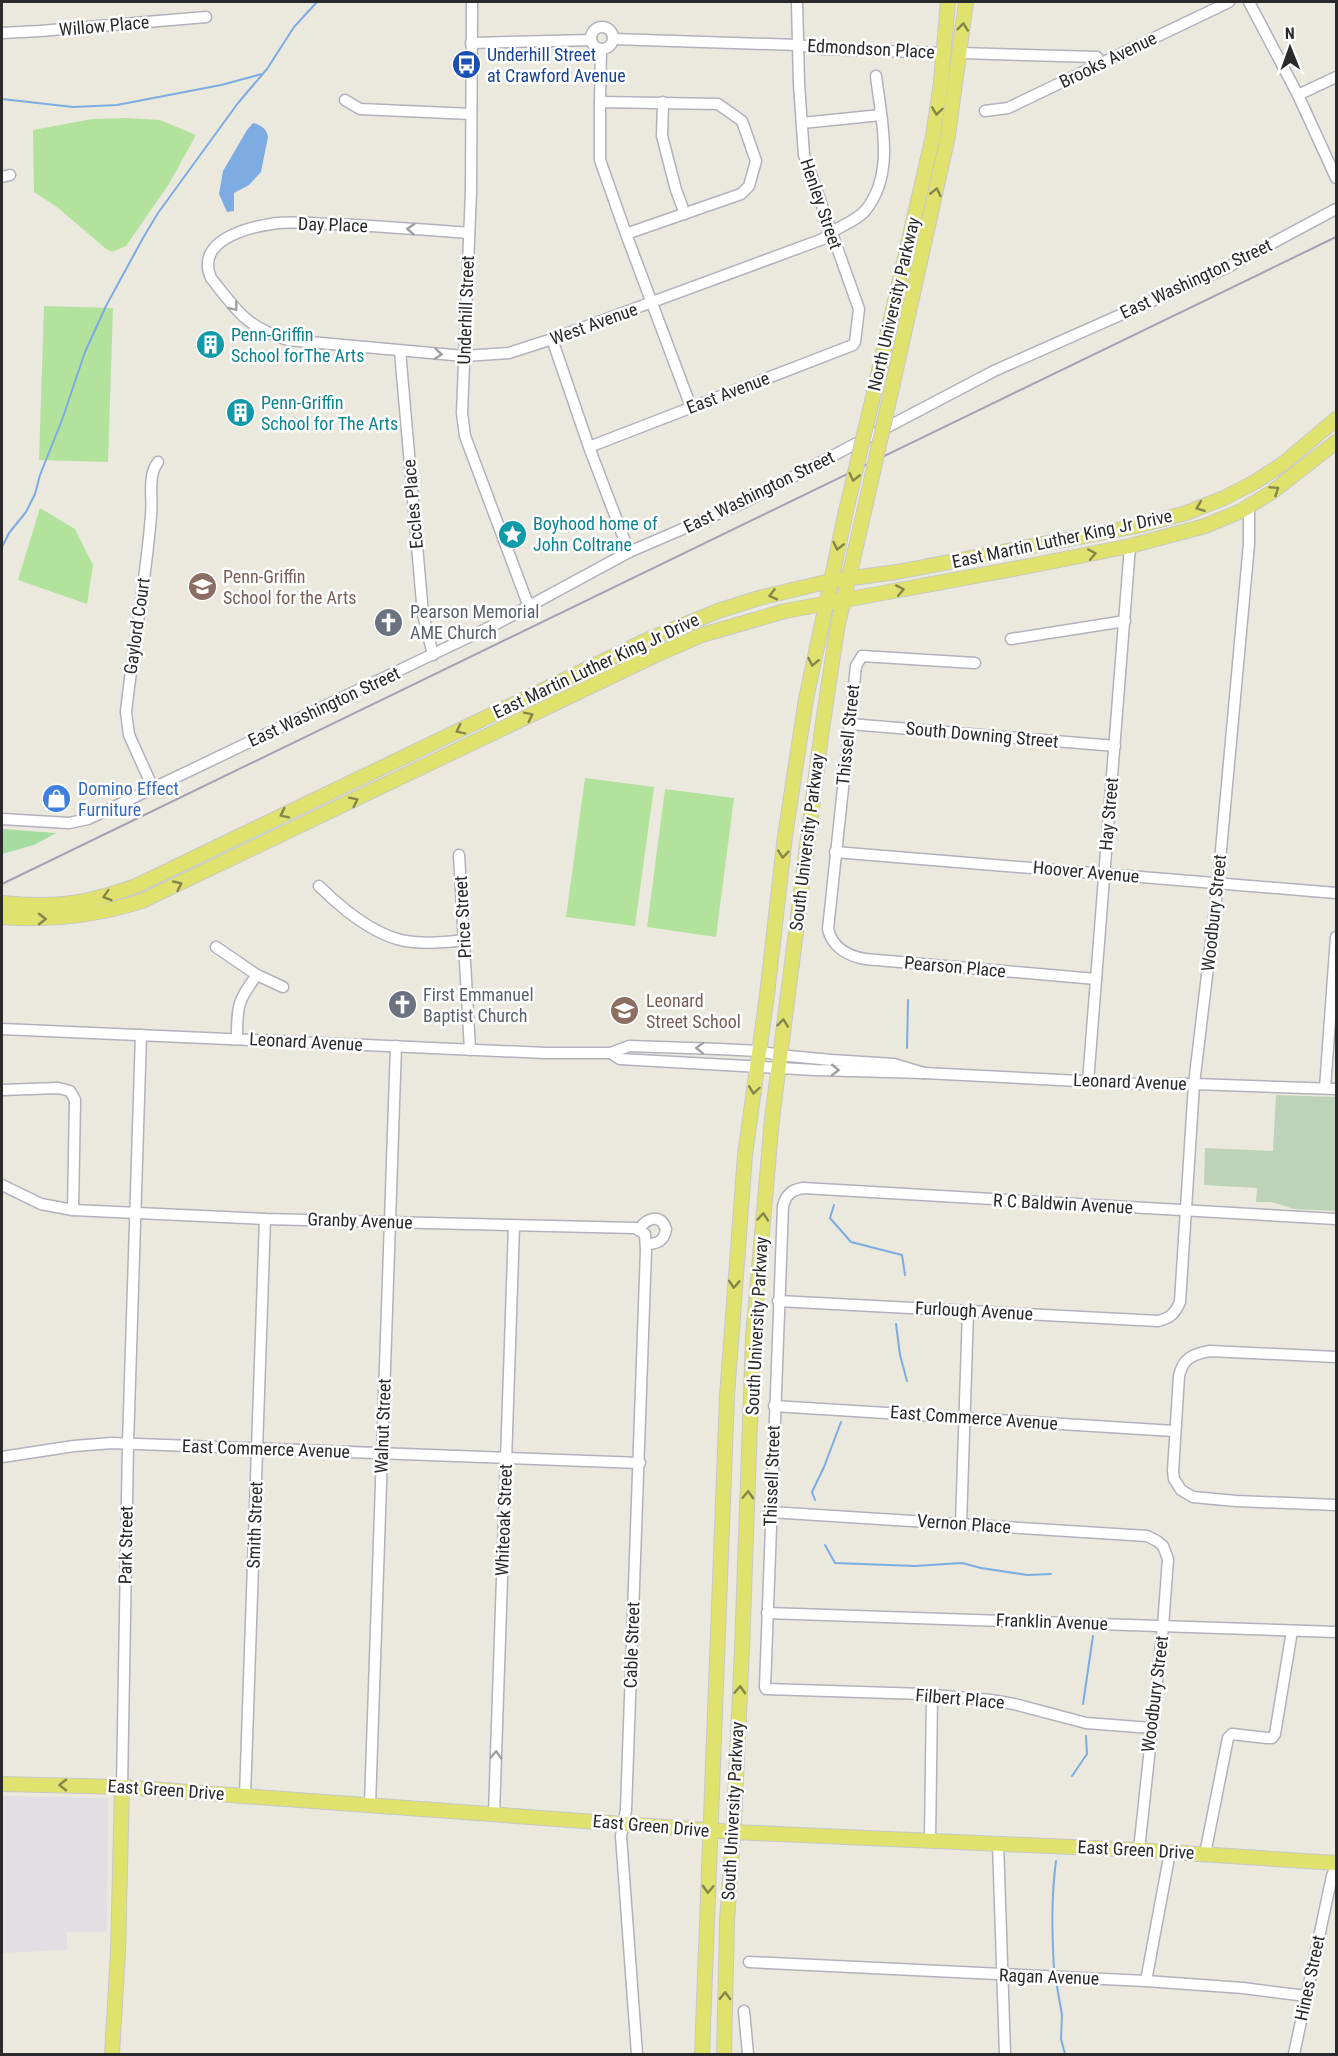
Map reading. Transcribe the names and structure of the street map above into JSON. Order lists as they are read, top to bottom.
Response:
{
  "streets": {
    "main road": [
      "North University Parkway",
      "East Martin Luther King Jr Drive",
      "South University Parkway",
      "Park Street",
      "East Green Drive"
    ],
    "street": [
      "Willow Place",
      "Edmondson Place",
      "Brooks Avenue",
      "Henley Street",
      "Day Place",
      "East Washington Street",
      "Underhill Street",
      "West Avenue",
      "East Avenue",
      "Eccles Place",
      "Gaylord Court",
      "Thissell Street",
      "South Downing Street",
      "Hay Street",
      "Hoover Avenue",
      "Woodbury Street",
      "Price Street",
      "Pearson Place",
      "Leonard Avenue",
      "R C Baldwin Avenue",
      "Granby Avenue",
      "Furlough Avenue",
      "East Commerce Avenue",
      "Walnut Street",
      "Whiteoak Street",
      "Vernon Place",
      "Smith Street",
      "Franklin Avenue",
      "Cable Street",
      "Filbert Place",
      "Ragan Avenue",
      "Hines Street"
    ]
  },
  "crossings": [
    ["Edmondson Place", "Brooks Avenue"],
    ["Edmondson Place", "Henley Street"],
    ["Edmondson Place", "North University Parkway"],
    ["Henley Street", "West Avenue"],
    ["Henley Street", "East Avenue"],
    ["Day Place", "Underhill Street"],
    ["Day Place", "West Avenue"],
    ["East Washington Street", "Underhill Street"],
    ["East Washington Street", "Eccles Place"],
    ["East Washington Street", "Gaylord Court"],
    ["North University Parkway", "East Martin Luther King Jr Drive"],
    ["North University Parkway", "South University Parkway"],
    ["Underhill Street", "West Avenue"],
    ["West Avenue", "Eccles Place"],
    ["East Martin Luther King Jr Drive", "Hay Street"],
    ["East Martin Luther King Jr Drive", "South University Parkway"],
    ["East Martin Luther King Jr Drive", "Woodbury Street"],
    ["Thissell Street", "South Downing Street"],
    ["Thissell Street", "Hoover Avenue"],
    ["Thissell Street", "Pearson Place"],
    ["Thissell Street", "R C Baldwin Avenue"],
    ["Thissell Street", "Furlough Avenue"],
    ["Thissell Street", "East Commerce Avenue"],
    ["Thissell Street", "Vernon Place"],
    ["Thissell Street", "Franklin Avenue"],
    ["Thissell Street", "Filbert Place"],
    ["South Downing Street", "Hay Street"],
    ["Hay Street", "Hoover Avenue"],
    ["Hay Street", "Pearson Place"],
    ["Hay Street", "Leonard Avenue"],
    ["South University Parkway", "Leonard Avenue"],
    ["South University Parkway", "East Green Drive"],
    ["Hoover Avenue", "Woodbury Street"],
    ["Woodbury Street", "Leonard Avenue"],
    ["Woodbury Street", "R C Baldwin Avenue"],
    ["Woodbury Street", "Furlough Avenue"],
    ["Woodbury Street", "Vernon Place"],
    ["Woodbury Street", "Franklin Avenue"],
    ["Woodbury Street", "Filbert Place"],
    ["Woodbury Street", "East Green Drive"],
    ["Price Street", "Leonard Avenue"],
    ["Leonard Avenue", "Walnut Street"],
    ["Leonard Avenue", "Park Street"],
    ["Granby Avenue", "Walnut Street"],
    ["Granby Avenue", "Whiteoak Street"],
    ["Granby Avenue", "Smith Street"],
    ["Granby Avenue", "Park Street"],
    ["Granby Avenue", "Cable Street"],
    ["East Commerce Avenue", "Walnut Street"],
    ["East Commerce Avenue", "Whiteoak Street"],
    ["East Commerce Avenue", "Smith Street"],
    ["East Commerce Avenue", "Park Street"],
    ["East Commerce Avenue", "Cable Street"],
    ["Walnut Street", "East Green Drive"],
    ["Whiteoak Street", "East Green Drive"],
    ["Smith Street", "East Green Drive"],
    ["Park Street", "East Green Drive"],
    ["Cable Street", "East Green Drive"],
    ["East Green Drive", "Hines Street"],
    ["Ragan Avenue", "Hines Street"]
  ],
  "one_way": ["Day Place", "Whiteoak Street"],
  "places": {
    "bus stop": ["Underhill Street at Crawford Avenue"],
    "building": ["Penn-Griffin School forThe Arts", "Penn-Griffin School for The Arts"],
    "place": ["Boyhood home of John Coltrane"],
    "school or university": ["Penn-Griffin School for the Arts", "Leonard Street School"],
    "church": ["Pearson Memorial AME Church", "First Emmanuel Baptist Church"],
    "shop": ["Domino Effect Furniture"]
  },
  "north": "top"
}
